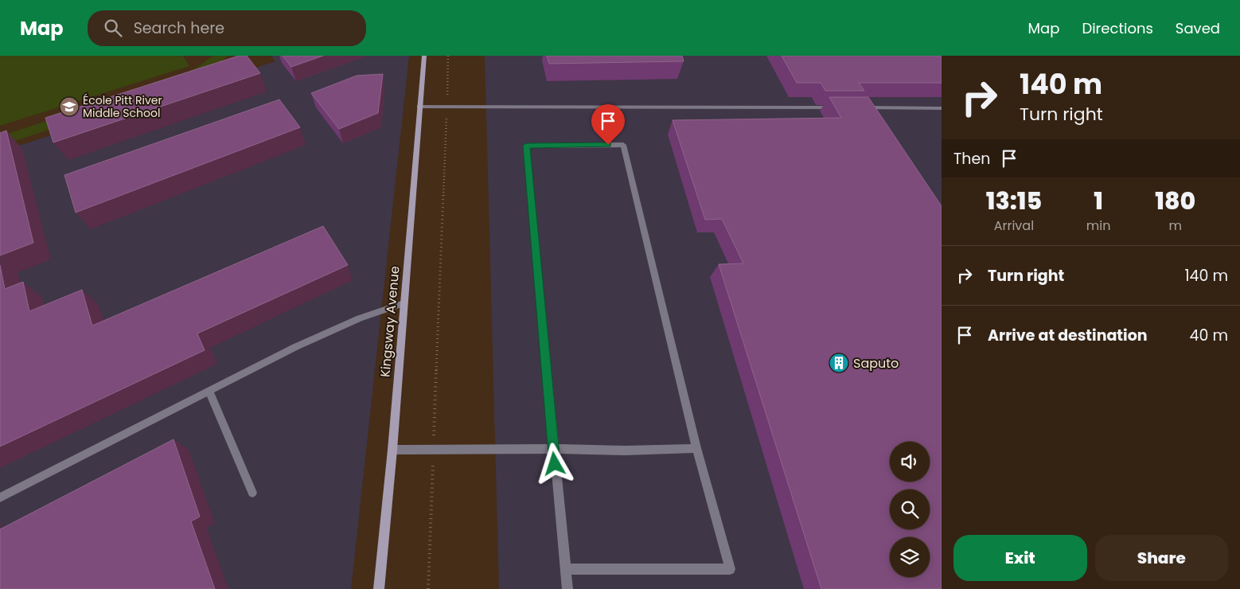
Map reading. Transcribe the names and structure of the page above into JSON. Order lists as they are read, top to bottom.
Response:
{
  "streets": {
    "main road": ["Kingsway Avenue"]
  },
  "places": {
    "school or university": ["École Pitt River Middle School"],
    "building": ["Saputo"]
  },
  "page": {
    "header": "Map",
    "search": "Search here",
    "nav": ["Map", "Directions", "Saved"],
    "turn": ["140 m", "Turn right"],
    "then": "Then",
    "eta": [
      "13:15",
      "Arrival",
      "1",
      "min",
      "180",
      "m"
    ],
    "list": [
      {
        "name": "Turn right",
        "value": "140 m"
      },
      {
        "name": "Arrive at destination",
        "value": "40 m"
      }
    ],
    "buttons": ["Exit", "Share"]
  }
}
